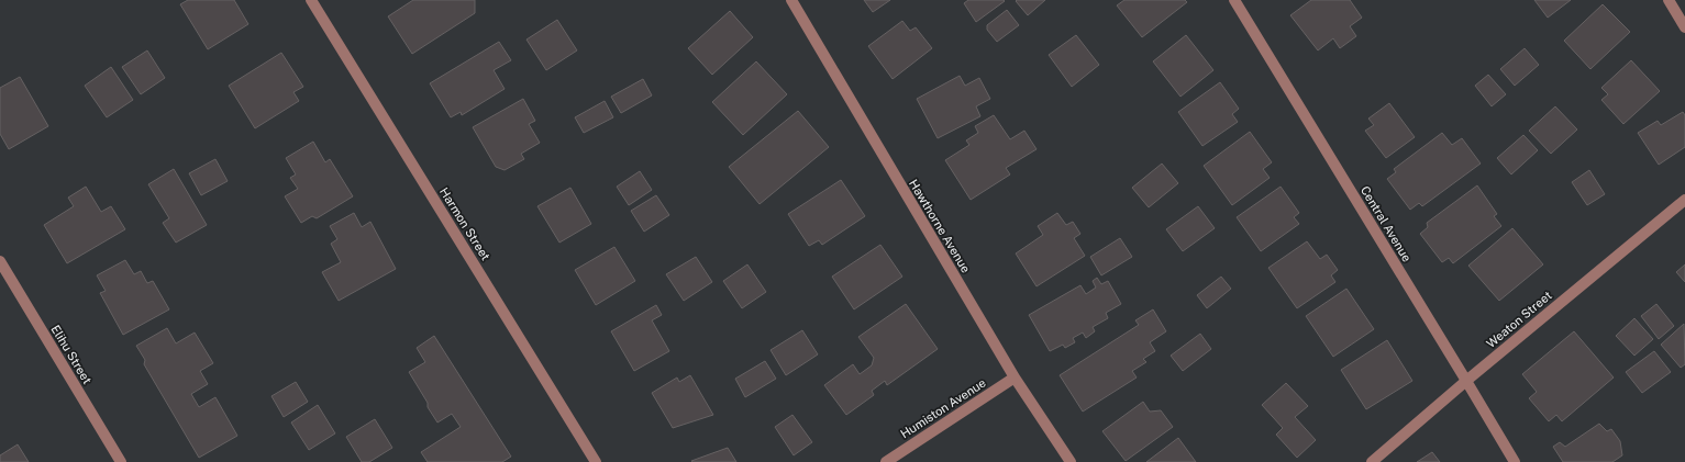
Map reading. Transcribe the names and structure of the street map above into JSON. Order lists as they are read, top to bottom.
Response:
{
  "streets": {
    "street": [
      "Harmon Street",
      "Central Avenue",
      "Hawthorne Avenue",
      "Weaton Street",
      "Elihu Street",
      "Humiston Avenue"
    ]
  },
  "crossings": [
    ["Central Avenue", "Weaton Street"],
    ["Hawthorne Avenue", "Humiston Avenue"]
  ]
}
